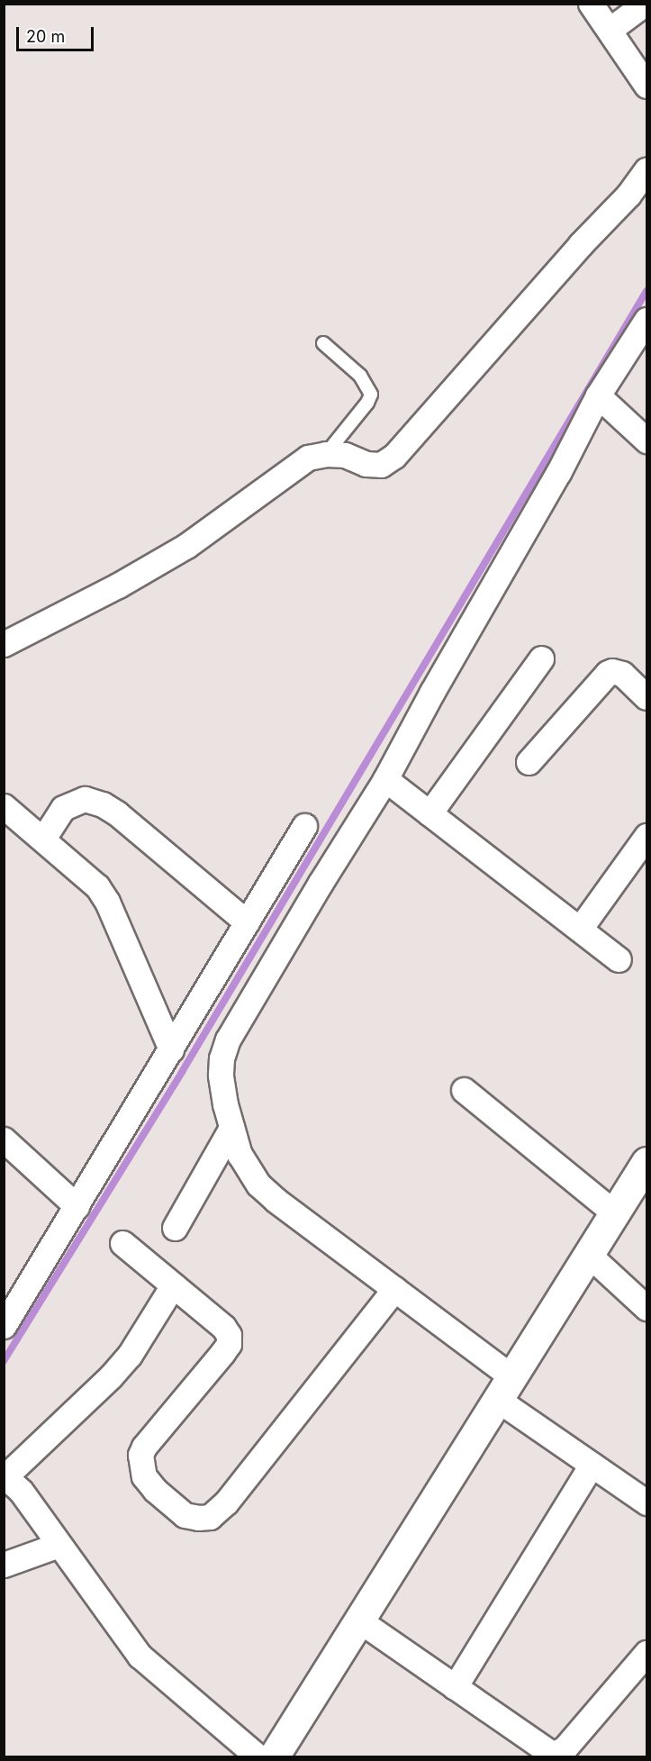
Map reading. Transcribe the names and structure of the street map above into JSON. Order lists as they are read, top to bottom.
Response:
{
  "scale_bar": "20 m"
}
